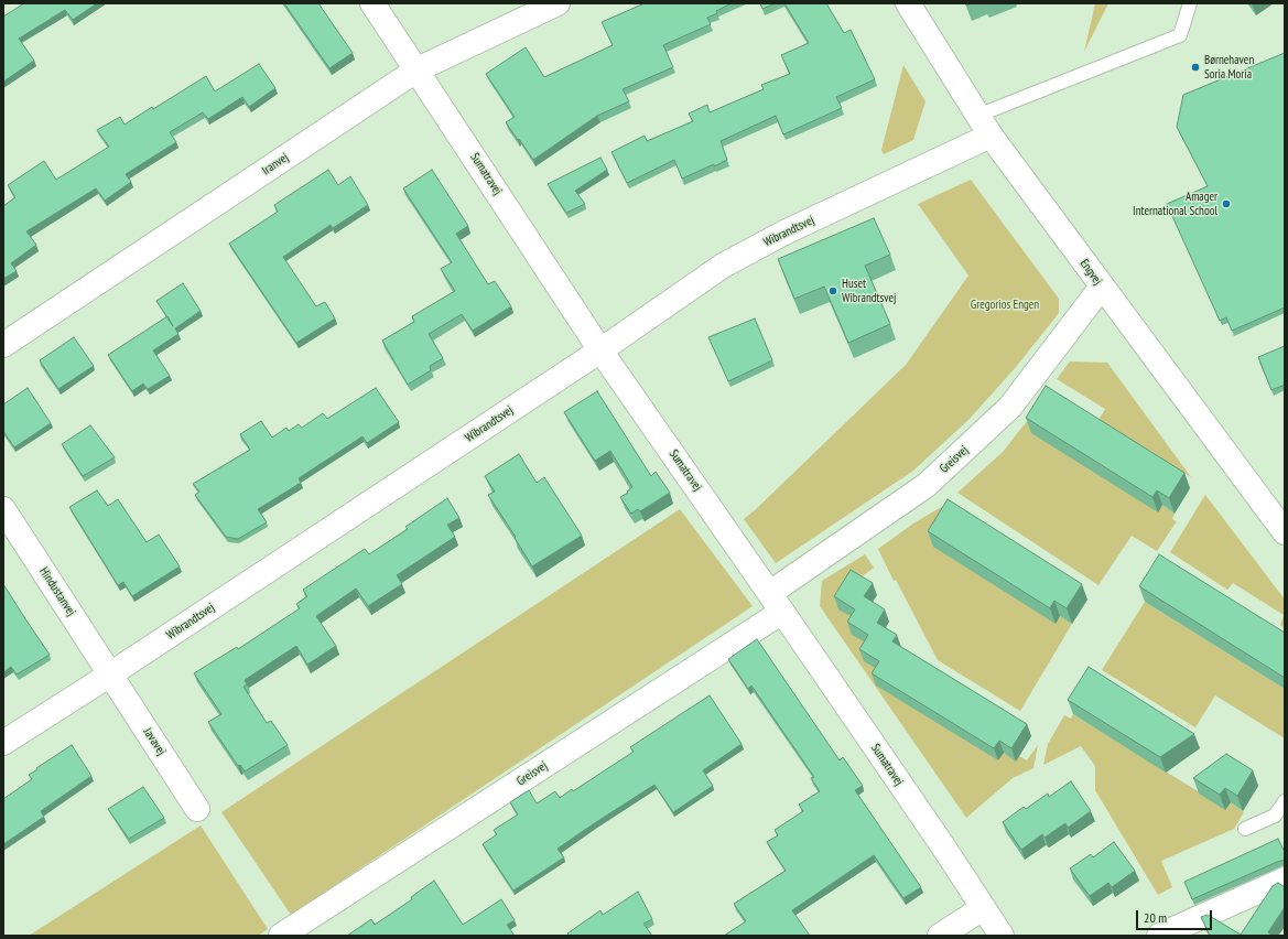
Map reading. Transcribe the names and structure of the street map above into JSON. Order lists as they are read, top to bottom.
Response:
{
  "streets": {
    "street": [
      "Iranvej",
      "Sumatravej",
      "Wibrandtsvej",
      "Engvej",
      "Greisvej",
      "Hindustanvej",
      "Javavej"
    ]
  },
  "crossings": [
    ["Iranvej", "Sumatravej"],
    ["Sumatravej", "Wibrandtsvej"],
    ["Sumatravej", "Greisvej"],
    ["Wibrandtsvej", "Engvej"],
    ["Wibrandtsvej", "Hindustanvej"],
    ["Wibrandtsvej", "Javavej"],
    ["Engvej", "Greisvej"],
    ["Hindustanvej", "Javavej"]
  ],
  "parks": ["Gregorios Engen"],
  "places": ["Børnehaven Soria Moria", "Amager International School", "Huset Wibrandtsvej"],
  "scale_bar": "20 m"
}
